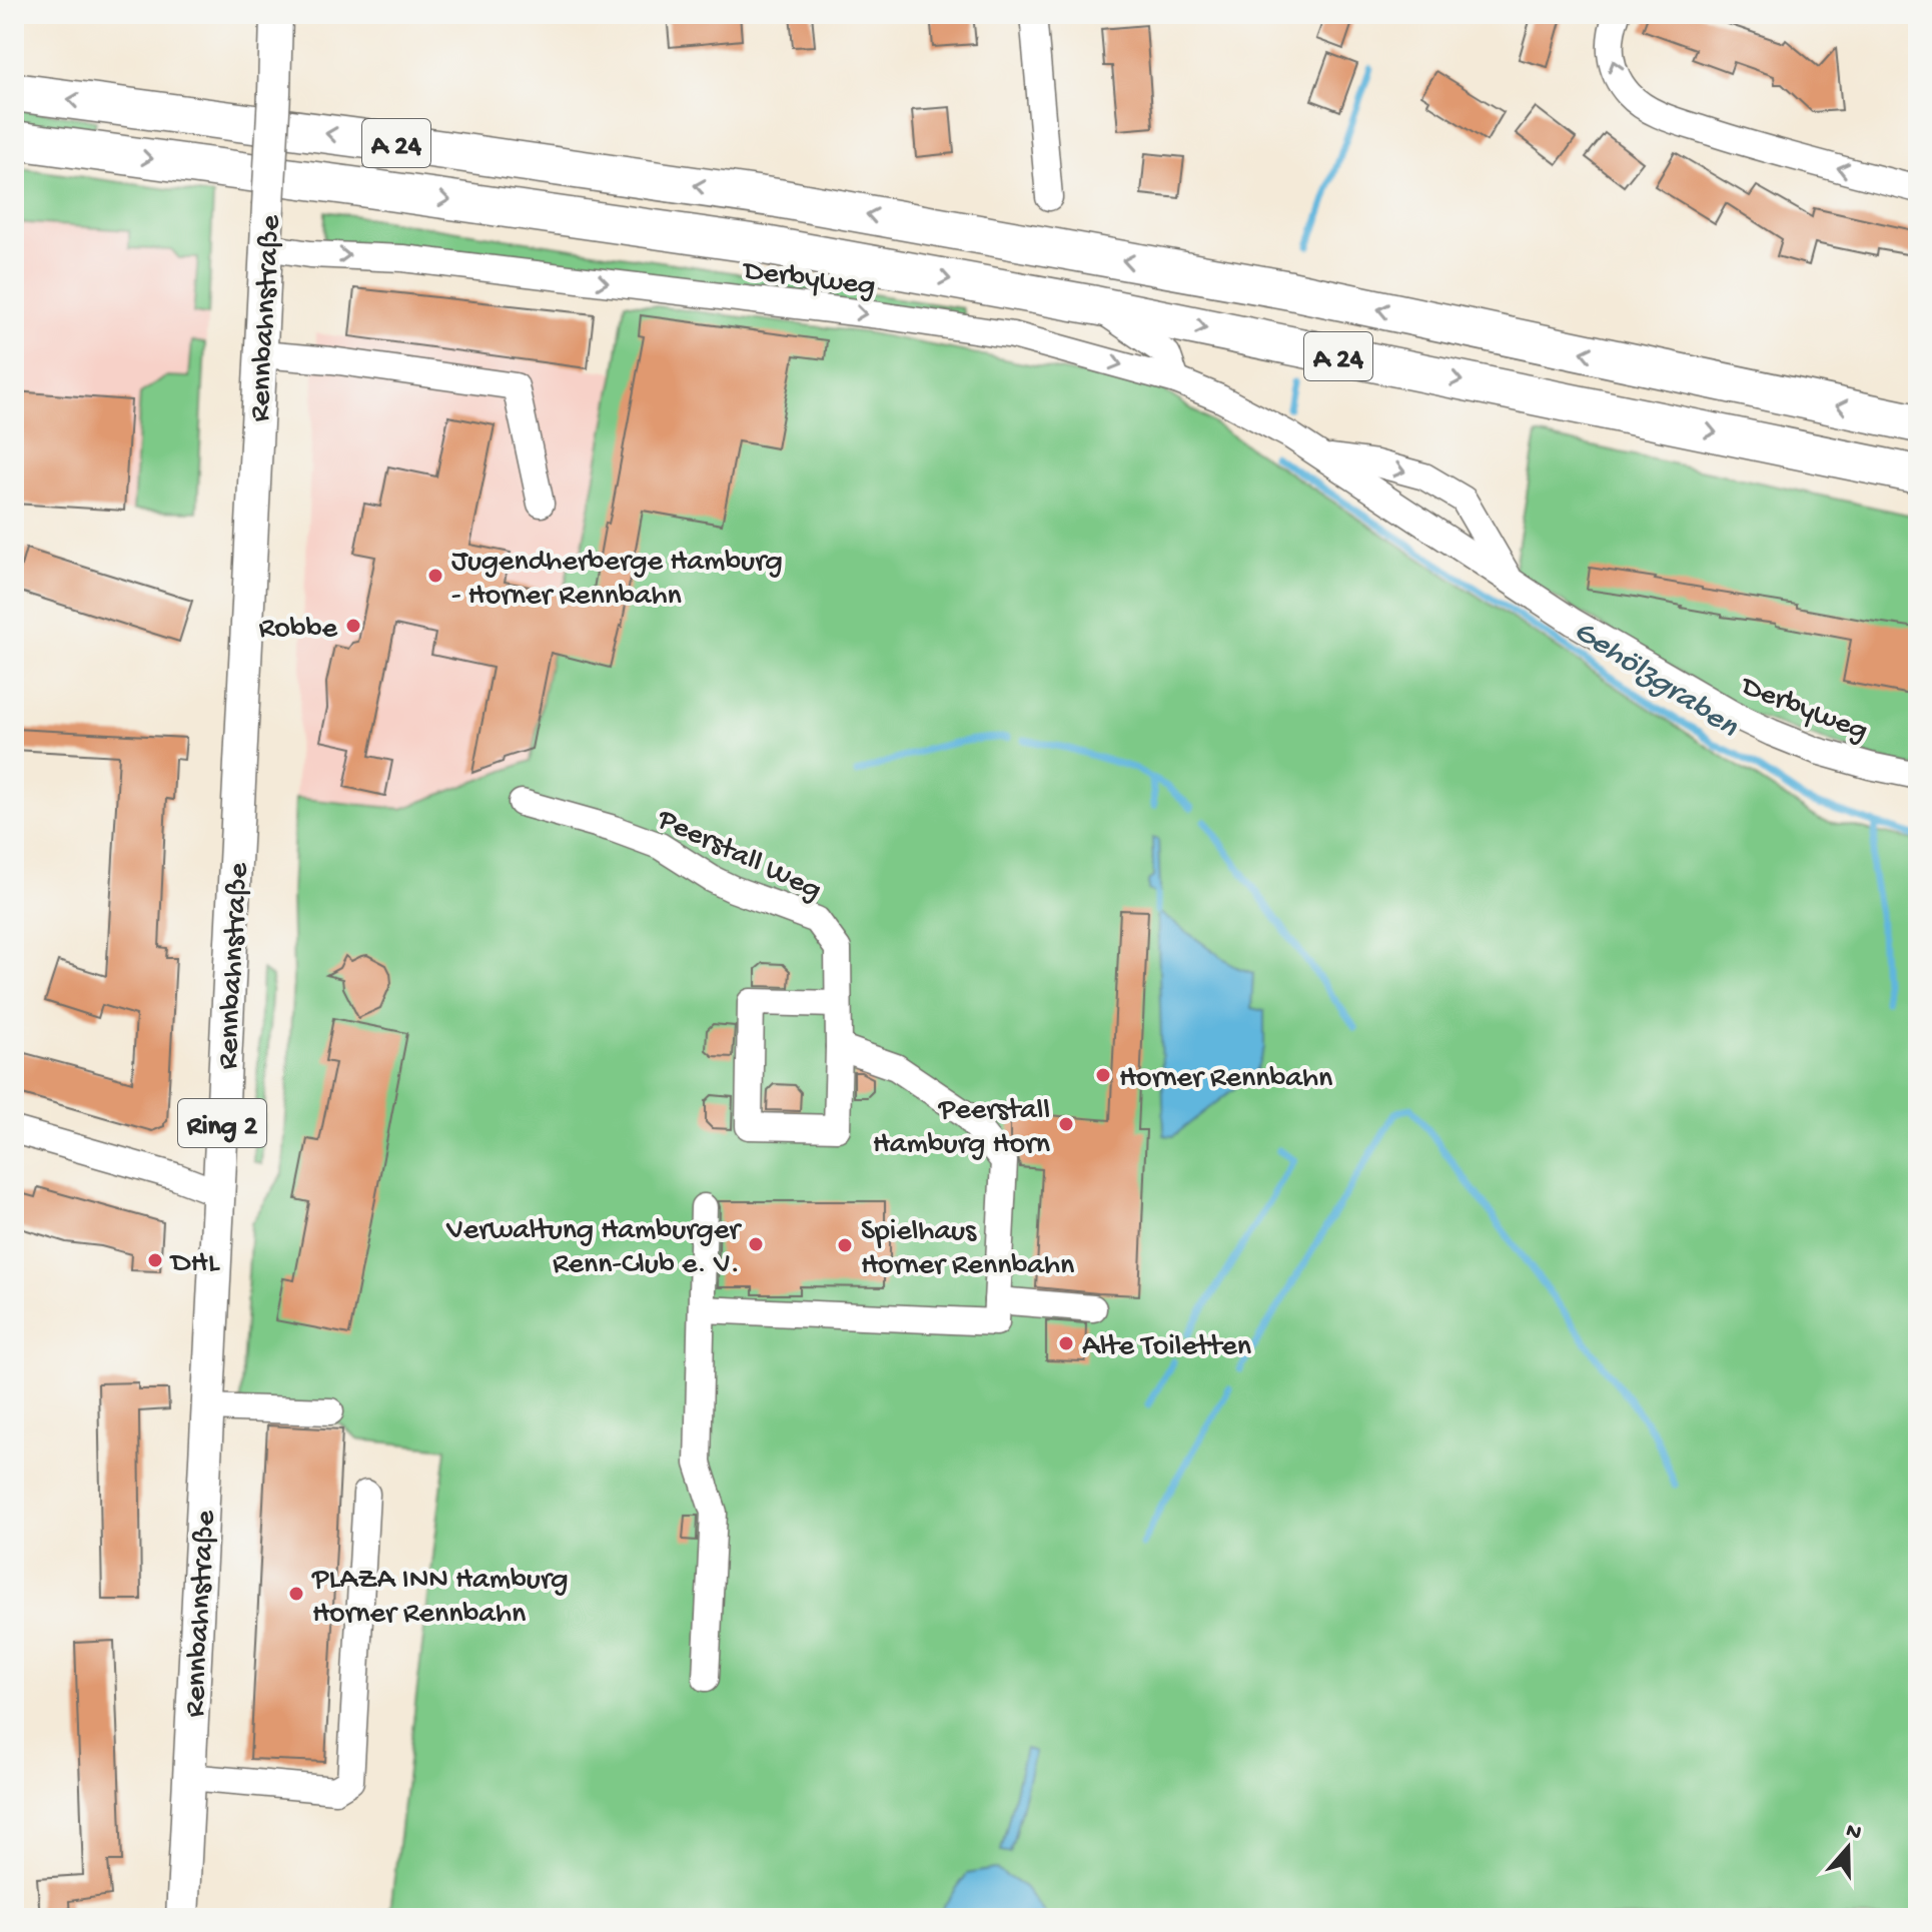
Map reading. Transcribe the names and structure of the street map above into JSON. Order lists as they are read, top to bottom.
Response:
{
  "streets": {
    "highway": ["A 24"],
    "main road": ["Rennbahnstraße", "Ring 2"],
    "street": ["Derbyweg", "Peerstall Weg"]
  },
  "crossings": [
    ["Derbyweg", "Rennbahnstraße"]
  ],
  "one_way": ["Derbyweg"],
  "water": ["Gehölzgraben"],
  "places": [
    "Jugendherberge Hamburg - Horner Rennbahn",
    "Robbe",
    "Horner Rennbahn",
    "Peerstall Hamburg Horn",
    "Verwaltung Hamburger Renn-Club e. V.",
    "Spielhaus Horner Rennbahn",
    "DHL",
    "Alte Toiletten",
    "PLAZA INN Hamburg Horner Rennbahn"
  ],
  "north": "top"
}
